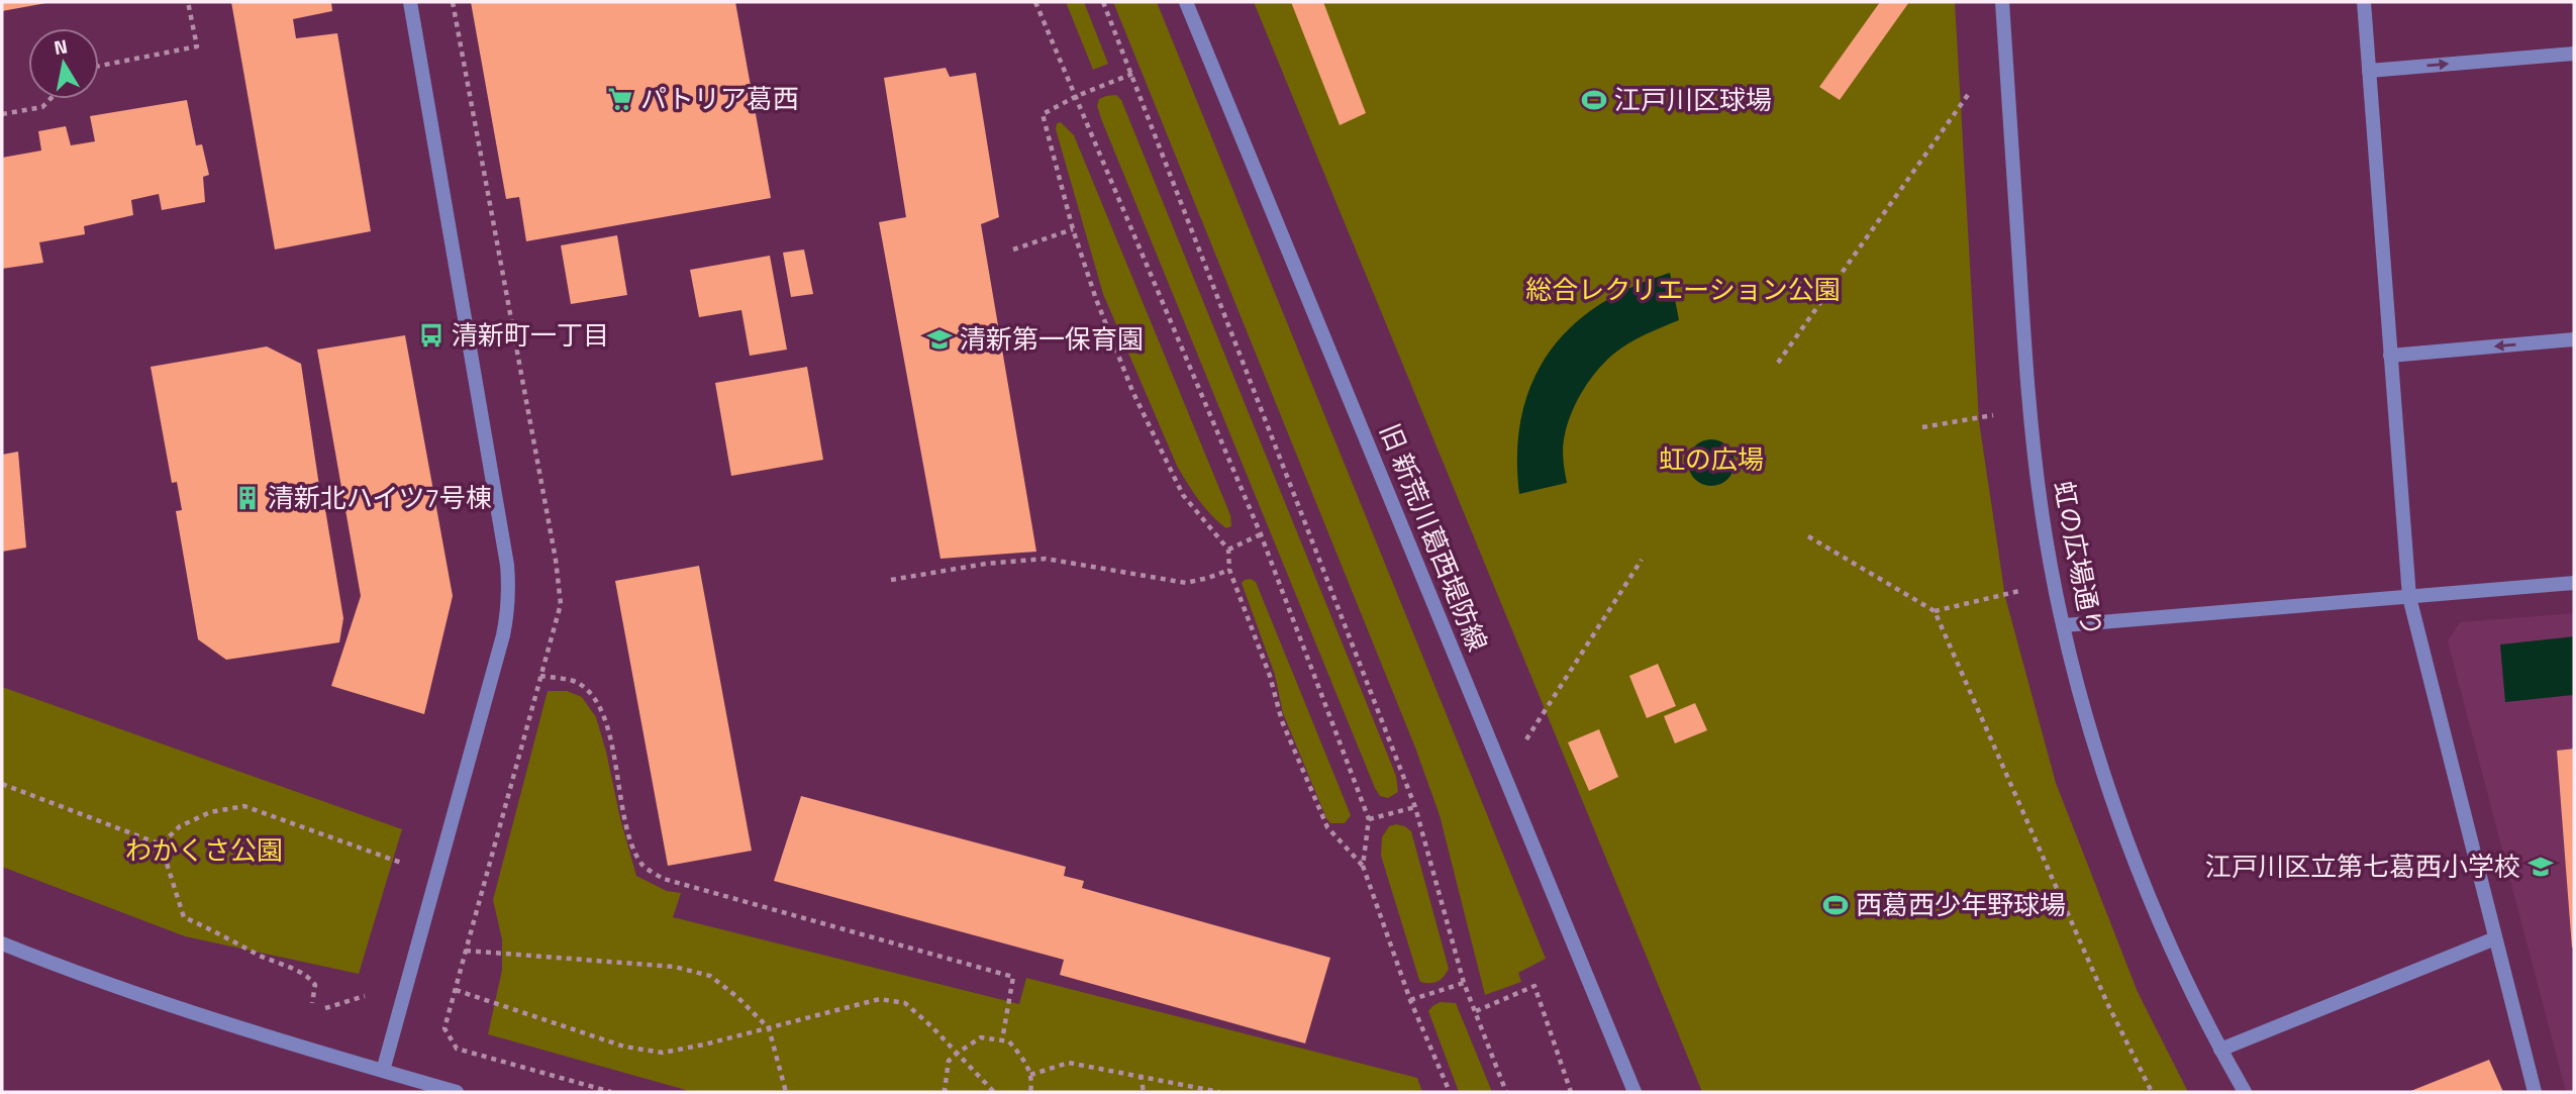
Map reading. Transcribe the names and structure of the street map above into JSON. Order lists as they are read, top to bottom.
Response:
{
  "streets": {
    "street": ["旧 新荒川葛西堤防線", "虹の広場通り"]
  },
  "parks": ["総合レクリエーション公園", "虹の広場", "わかくさ公園"],
  "places": {
    "supermarket": ["パトリア葛西"],
    "sports": ["江戸川区球場", "西葛西少年野球場"],
    "bus stop": ["清新町一丁目"],
    "school or university": ["清新第一保育園", "江戸川区立第七葛西小学校"],
    "building": ["清新北ハイツ7号棟"]
  },
  "north": "top"
}
